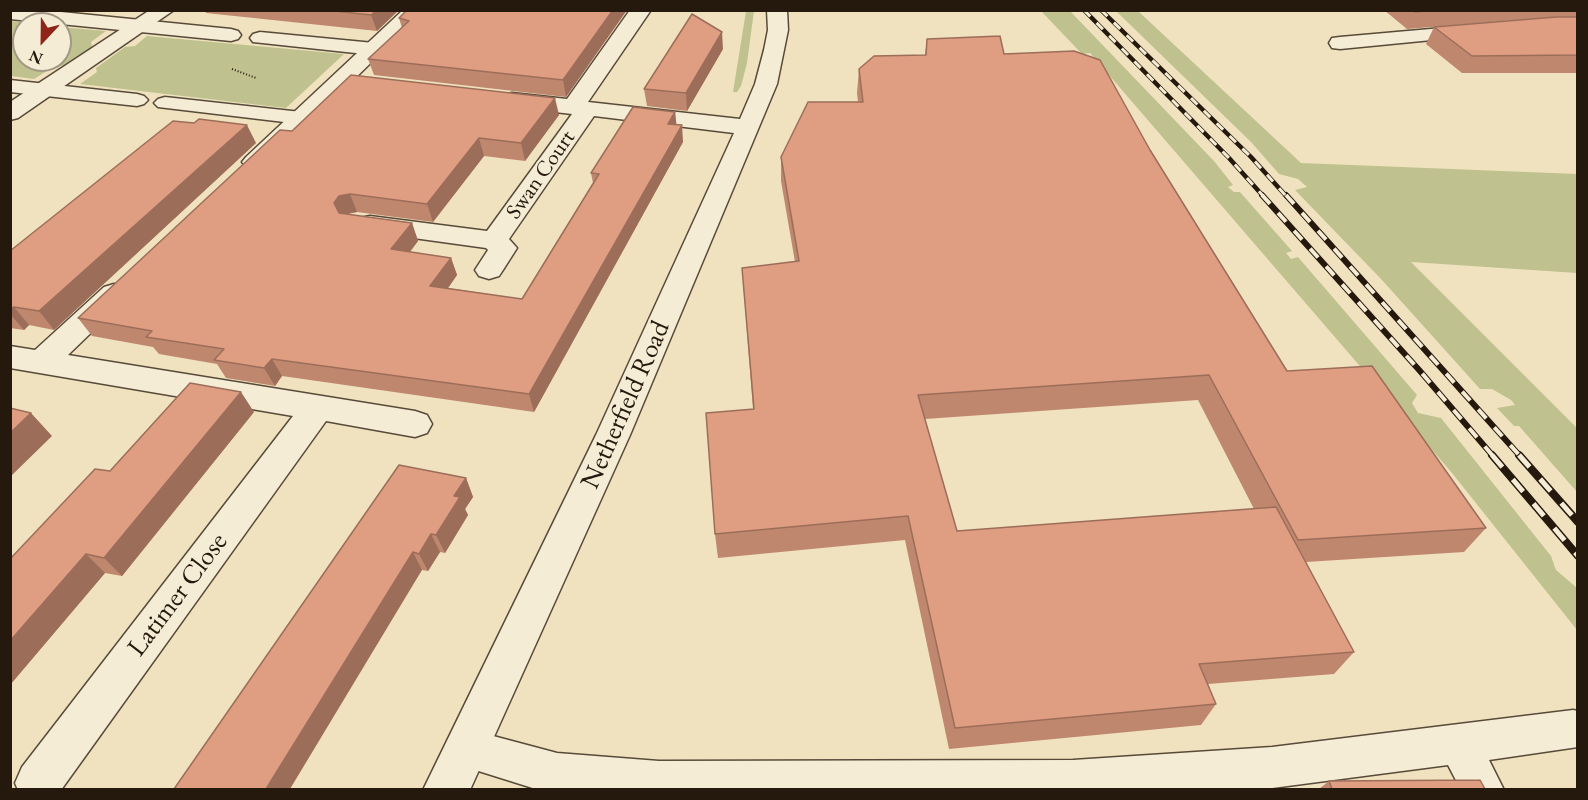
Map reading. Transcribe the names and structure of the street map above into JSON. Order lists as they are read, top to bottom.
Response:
{
  "streets": {
    "street": ["Swan Court", "Netherfield Road", "Latimer Close"]
  },
  "north": "bottom"
}
